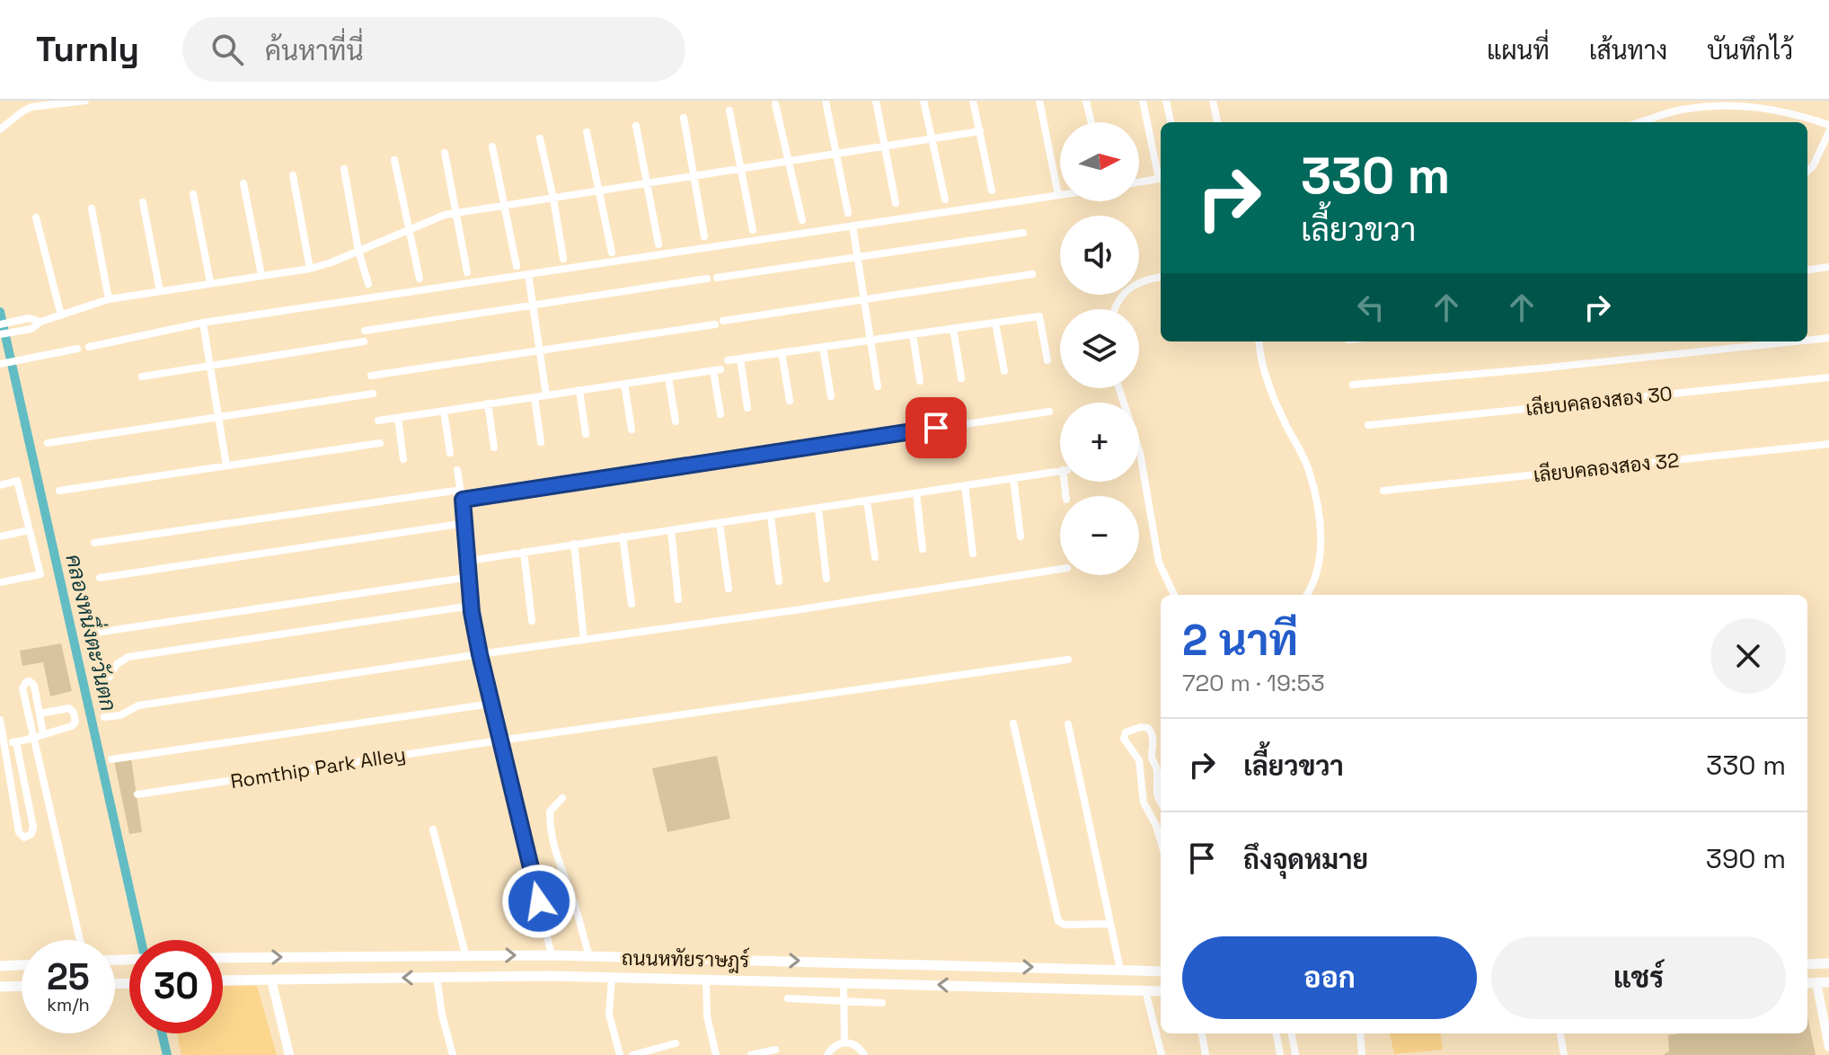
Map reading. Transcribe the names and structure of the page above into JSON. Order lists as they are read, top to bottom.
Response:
{
  "streets": {
    "main road": ["ถนนหทัยราษฎร์"],
    "street": ["เลียบคลองสอง 30", "เลียบคลองสอง 32", "Romthip Park Alley"]
  },
  "water": ["คลองหนึ่งตะวันตก"],
  "north": "right",
  "page": {
    "header": "Turnly",
    "search": "ค้นหาที่นี่",
    "nav": ["แผนที่", "เส้นทาง", "บันทึกไว้"],
    "map_buttons": ["+", "−"],
    "turn": ["330 m", "เลี้ยวขวา"],
    "heading": ["2 นาที", "720 m · 19:53"],
    "list": [
      {
        "name": "เลี้ยวขวา",
        "value": "330 m"
      },
      {
        "name": "ถึงจุดหมาย",
        "value": "390 m"
      }
    ],
    "buttons": ["ออก", "แชร์"],
    "speed": "25 km/h",
    "limit": "30"
  }
}
